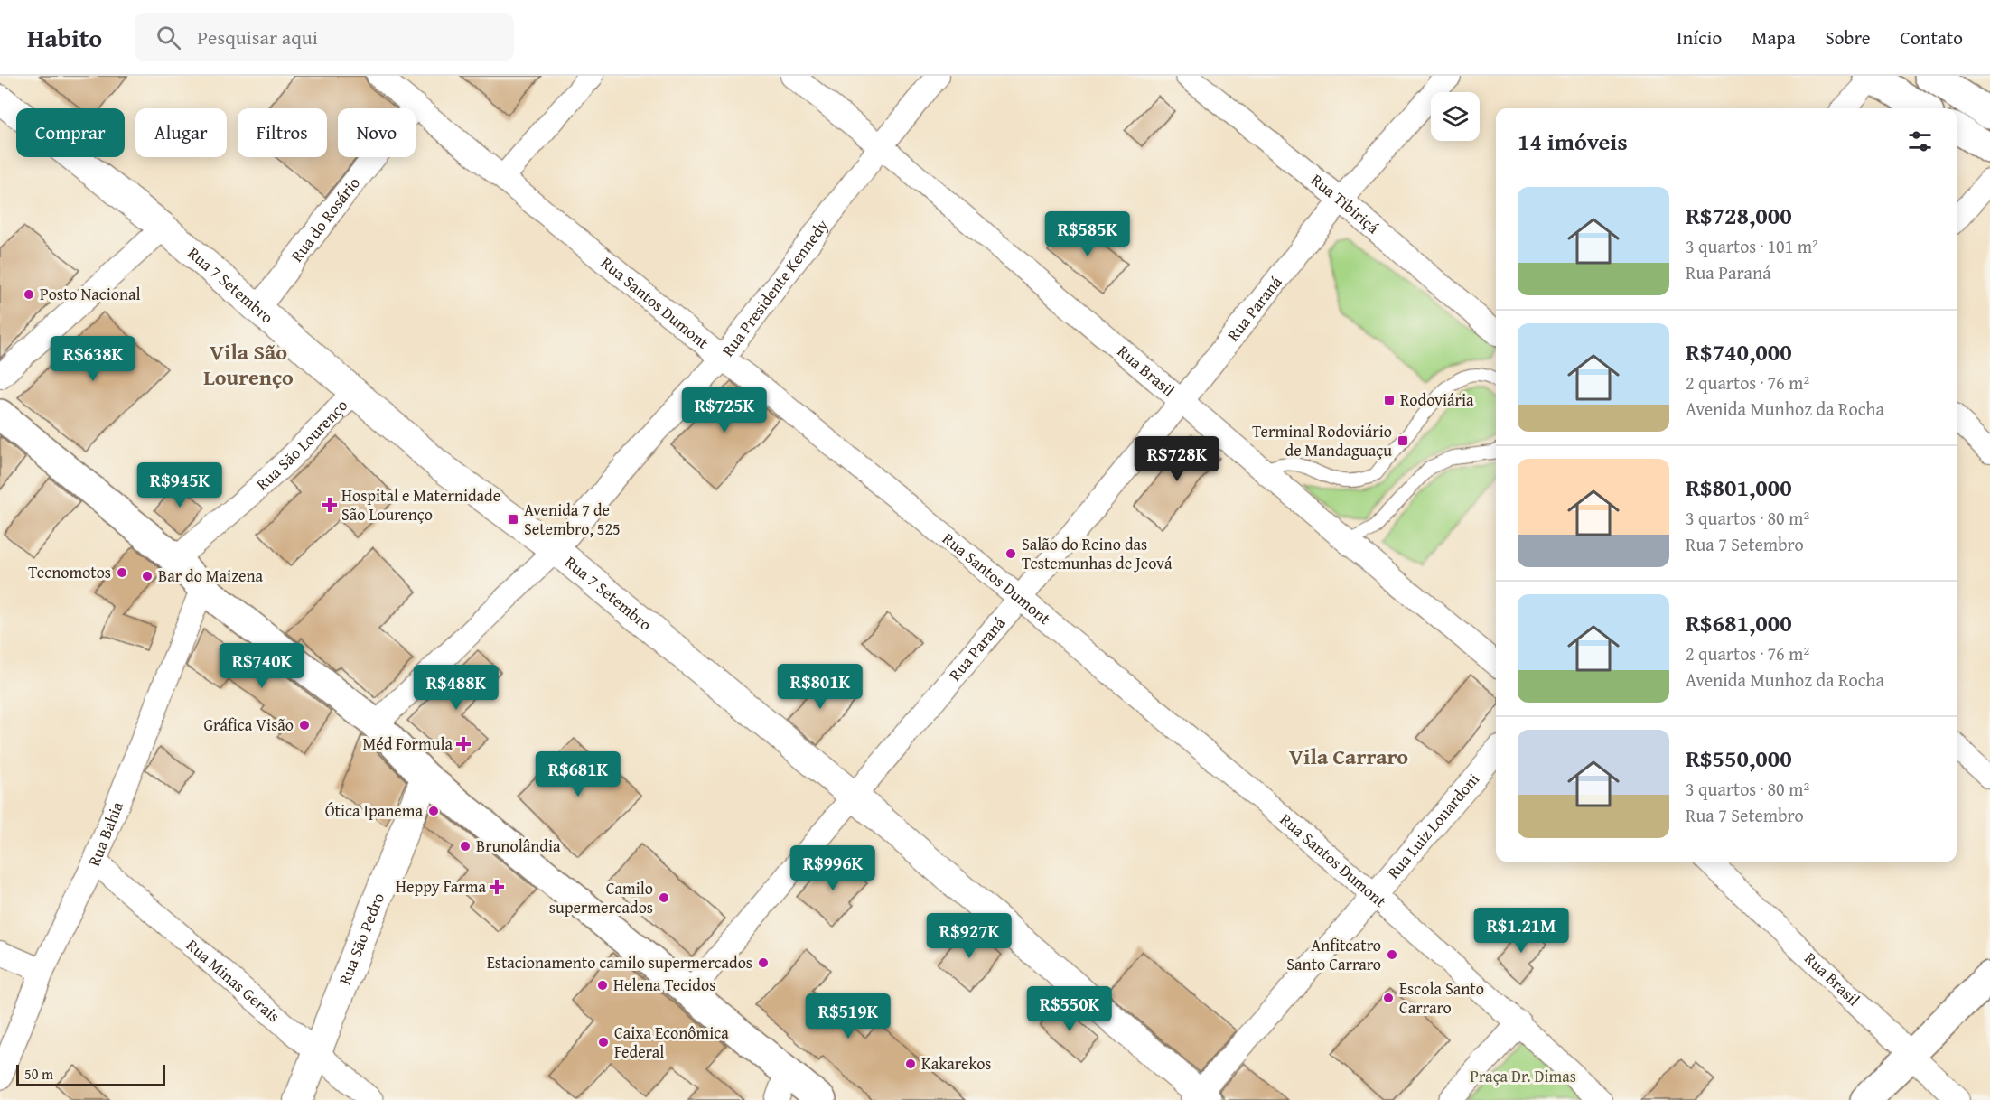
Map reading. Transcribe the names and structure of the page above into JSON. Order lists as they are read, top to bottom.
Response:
{
  "streets": {
    "street": [
      "Rua Tibiriçá",
      "Rua do Rosário",
      "Rua 7 Setembro",
      "Rua Presidente Kennedy",
      "Rua Santos Dumont",
      "Rua Paraná",
      "Rua Brasil",
      "Rua São Lourenço",
      "Rua Luiz Lonardoni",
      "Rua Bahia",
      "Rua São Pedro",
      "Rua Minas Gerais"
    ]
  },
  "crossings": [
    ["Rua Tibiriçá", "Rua Paraná"],
    ["Rua do Rosário", "Rua 7 Setembro"],
    ["Rua do Rosário", "Rua Santos Dumont"],
    ["Rua 7 Setembro", "Rua Presidente Kennedy"],
    ["Rua 7 Setembro", "Rua Paraná"],
    ["Rua 7 Setembro", "Rua São Lourenço"],
    ["Rua 7 Setembro", "Rua Luiz Lonardoni"],
    ["Rua Presidente Kennedy", "Rua Santos Dumont"],
    ["Rua Presidente Kennedy", "Rua Brasil"],
    ["Rua Santos Dumont", "Rua Paraná"],
    ["Rua Santos Dumont", "Rua Luiz Lonardoni"],
    ["Rua Paraná", "Rua Brasil"],
    ["Rua Bahia", "Rua Minas Gerais"],
    ["Rua São Pedro", "Rua Minas Gerais"]
  ],
  "districts": ["Vila São Lourenço", "Vila Carraro"],
  "parks": ["Praça Dr. Dimas"],
  "places": {
    "other": [
      "Posto Nacional",
      "Salão do Reino das Testemunhas de Jeová",
      "Tecnomotos",
      "Bar do Maizena",
      "Gráfica Visão",
      "Ótica Ipanema",
      "Brunolândia",
      "Camilo supermercados",
      "Anfiteatro Santo Carraro",
      "Estacionamento camilo supermercados",
      "Helena Tecidos",
      "Escola Santo Carraro",
      "Caixa Econômica Federal",
      "Kakarekos"
    ],
    "transit": ["Rodoviária", "Terminal Rodoviário de Mandaguaçu", "Avenida 7 de Setembro, 525"],
    "health": ["Hospital e Maternidade São Lourenço", "Méd Formula", "Heppy Farma"]
  },
  "scale_bar": "50 m",
  "page": {
    "header": "Habito",
    "search": "Pesquisar aqui",
    "nav": [
      "Início",
      "Mapa",
      "Sobre",
      "Contato"
    ],
    "chip": [
      "Comprar",
      "Alugar",
      "Filtros",
      "Novo"
    ],
    "heading": "14 imóveis",
    "list": [
      {
        "name": "R$728,000",
        "note": "3 quartos · 101 m² · Rua Paraná"
      },
      {
        "name": "R$740,000",
        "note": "2 quartos · 76 m² · Avenida Munhoz da Rocha"
      },
      {
        "name": "R$801,000",
        "note": "3 quartos · 80 m² · Rua 7 Setembro"
      },
      {
        "name": "R$681,000",
        "note": "2 quartos · 76 m² · Avenida Munhoz da Rocha"
      },
      {
        "name": "R$550,000",
        "note": "3 quartos · 80 m² · Rua 7 Setembro"
      }
    ],
    "price": [
      "R$585K",
      "R$638K",
      "R$725K",
      "R$728K",
      "R$945K",
      "R$740K",
      "R$801K",
      "R$488K",
      "R$681K",
      "R$996K",
      "R$1.21M",
      "R$927K",
      "R$550K",
      "R$519K"
    ],
    "scale": "50 m"
  }
}
